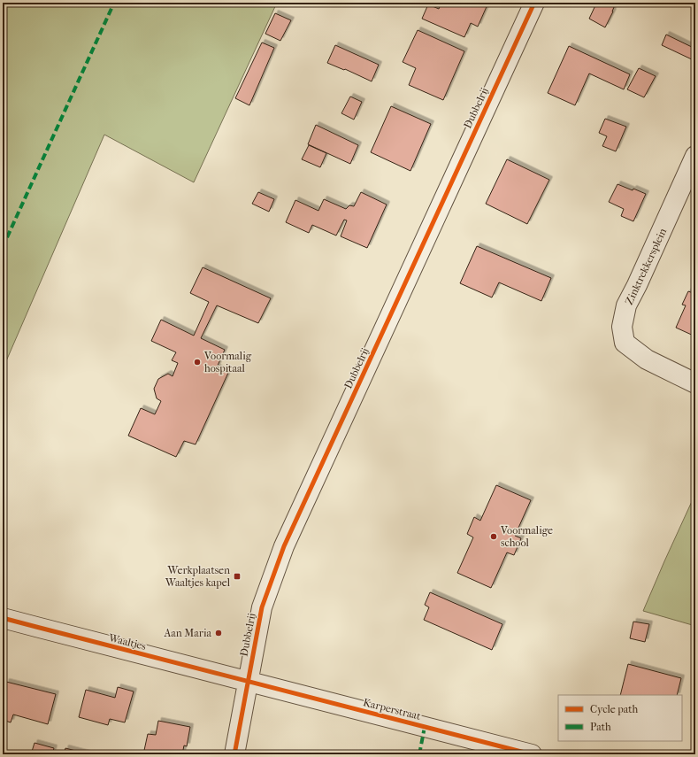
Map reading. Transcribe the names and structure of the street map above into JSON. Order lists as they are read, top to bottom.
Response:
{
  "streets": {
    "street": [
      "Dubbelrij",
      "Zinktrekkersplein",
      "Waaltjes",
      "Karperstraat"
    ]
  },
  "crossings": [
    ["Dubbelrij", "Waaltjes"],
    ["Dubbelrij", "Karperstraat"],
    ["Waaltjes", "Karperstraat"]
  ],
  "places": {
    "other": ["Voormalig hospitaal", "Voormalige school", "Aan Maria"],
    "transit": ["Werkplaatsen Waaltjes kapel"]
  },
  "legend": ["Cycle path", "Path"]
}
